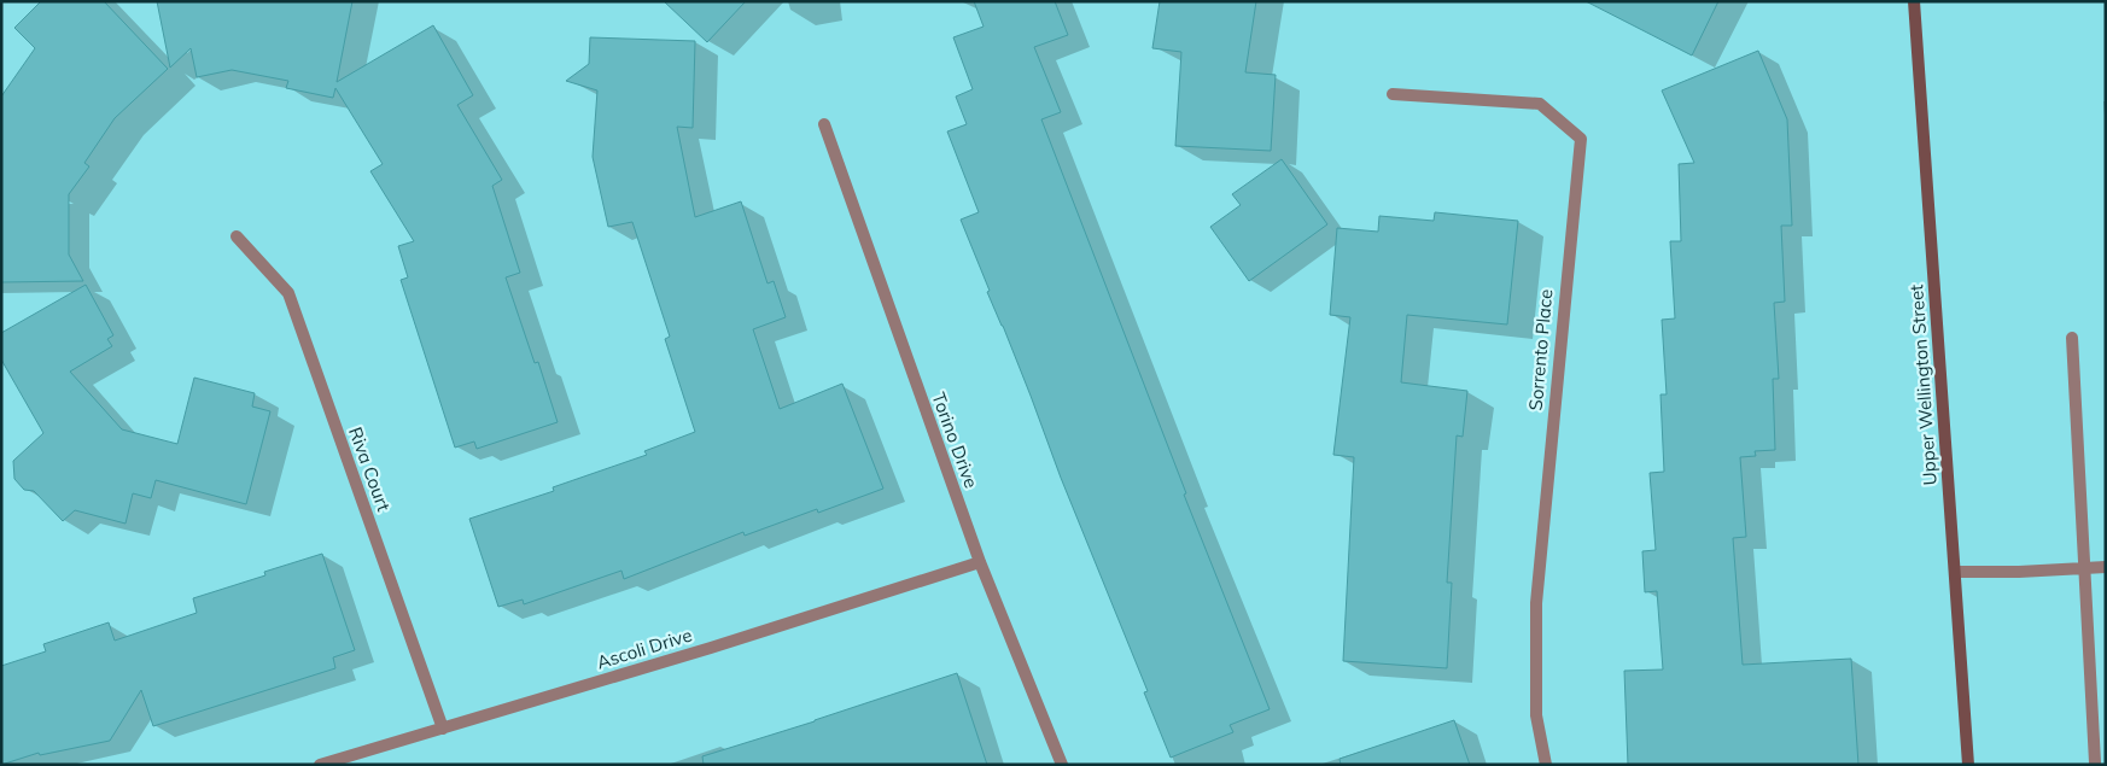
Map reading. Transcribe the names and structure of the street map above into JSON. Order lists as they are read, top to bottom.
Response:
{
  "streets": {
    "main road": ["Upper Wellington Street"],
    "street": [
      "Sorrento Place",
      "Torino Drive",
      "Riva Court",
      "Ascoli Drive"
    ]
  },
  "crossings": [
    ["Torino Drive", "Ascoli Drive"],
    ["Riva Court", "Ascoli Drive"]
  ]
}
